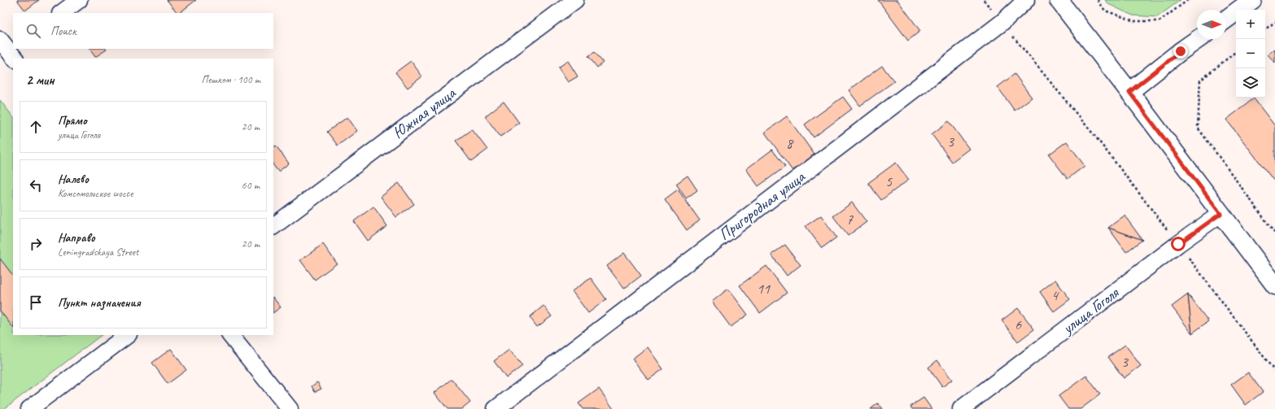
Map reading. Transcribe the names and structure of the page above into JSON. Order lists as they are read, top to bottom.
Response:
{
  "streets": {
    "street": ["Южная улица", "Пригородная улица", "улица Гоголя"]
  },
  "house_numbers": [
    "3",
    "8",
    "5",
    "7",
    "11",
    "4",
    "6",
    "3"
  ],
  "north": "right",
  "page": {
    "map_buttons": ["+", "−"],
    "search": "Поиск",
    "heading": ["2 мин", "Пешком · 100 m"],
    "list": [
      ["Прямо", "улица Гоголя", "20 m"],
      ["Налево", "Комсомольское шоссе", "60 m"],
      ["Направо", "Leningradskaya Street", "20 m"],
      "Пункт назначения"
    ]
  }
}
